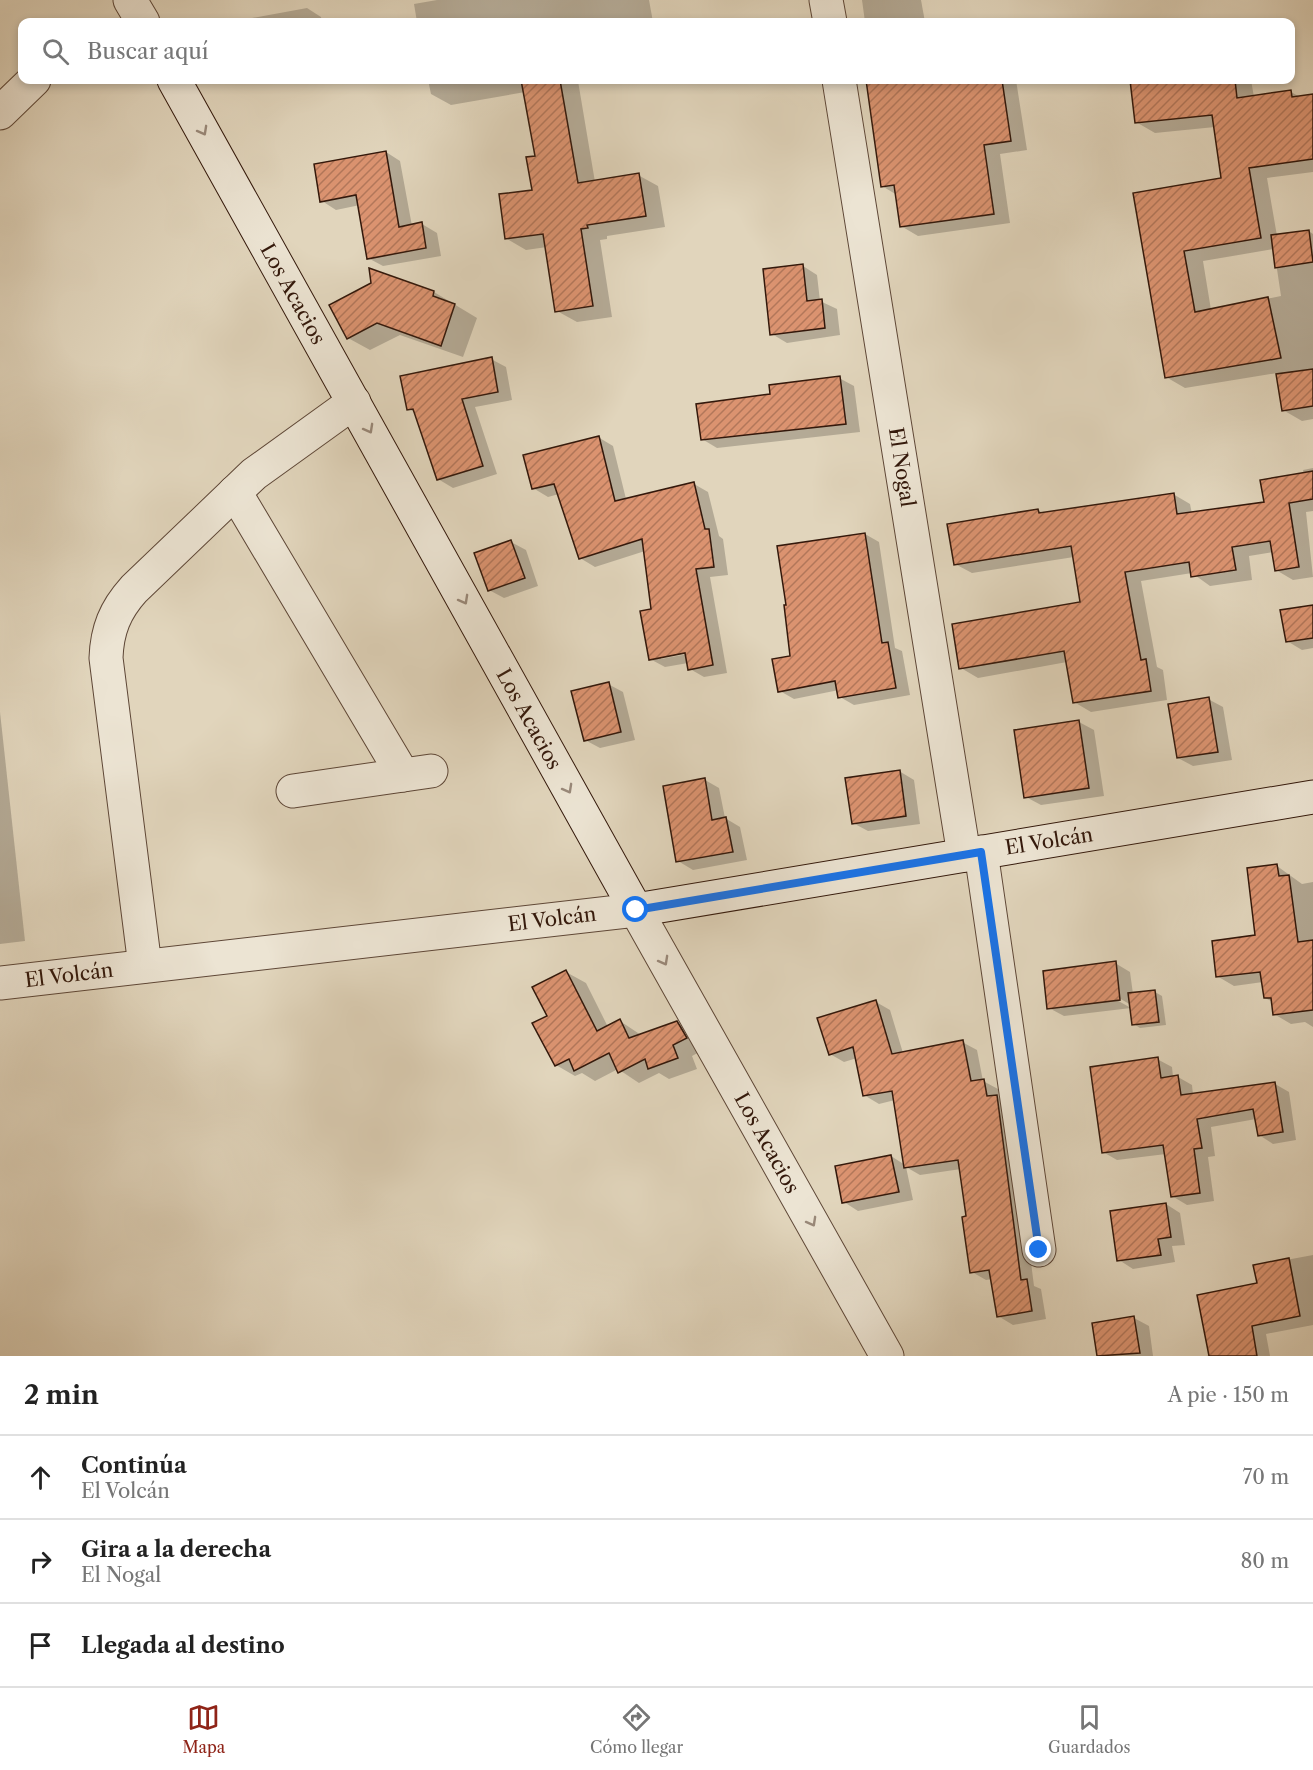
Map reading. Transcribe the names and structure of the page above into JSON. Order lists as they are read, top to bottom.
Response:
{
  "streets": {
    "street": ["Los Acacios", "El Nogal", "El Volcán"]
  },
  "crossings": [
    ["Los Acacios", "El Volcán"],
    ["El Nogal", "El Volcán"]
  ],
  "one_way": ["Los Acacios"],
  "page": {
    "search": "Buscar aquí",
    "heading": ["2 min", "A pie · 150 m"],
    "list": [
      ["Continúa", "El Volcán", "70 m"],
      ["Gira a la derecha", "El Nogal", "80 m"],
      "Llegada al destino"
    ],
    "nav": ["Mapa", "Cómo llegar", "Guardados"]
  }
}
